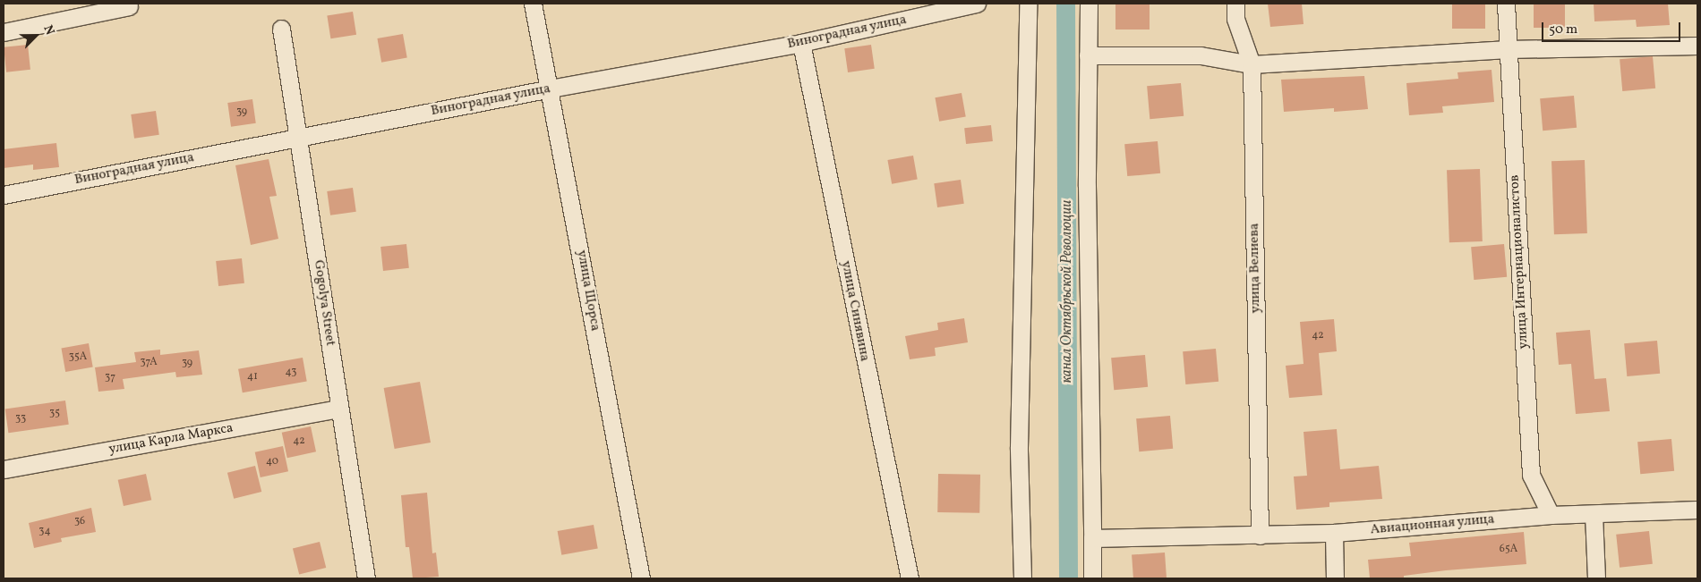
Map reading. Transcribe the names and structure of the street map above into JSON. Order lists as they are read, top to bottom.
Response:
{
  "streets": {
    "street": [
      "Виноградная улица",
      "улица Интернационалистов",
      "улица Велиева",
      "улица Щорса",
      "Gogolya Street",
      "улица Синявина",
      "улица Карла Маркса",
      "Авиационная улица"
    ]
  },
  "crossings": [
    ["Виноградная улица", "улица Щорса"],
    ["Виноградная улица", "Gogolya Street"],
    ["Виноградная улица", "улица Синявина"],
    ["улица Интернационалистов", "Авиационная улица"],
    ["улица Велиева", "Авиационная улица"],
    ["Gogolya Street", "улица Карла Маркса"]
  ],
  "water": ["канал Октябрьской Революции"],
  "house_numbers": [
    "39",
    "42",
    "35А",
    "37А",
    "39",
    "43",
    "41",
    "37",
    "35",
    "33",
    "42",
    "40",
    "36",
    "34",
    "65А"
  ],
  "scale_bar": "50 m",
  "north": "top right"
}
